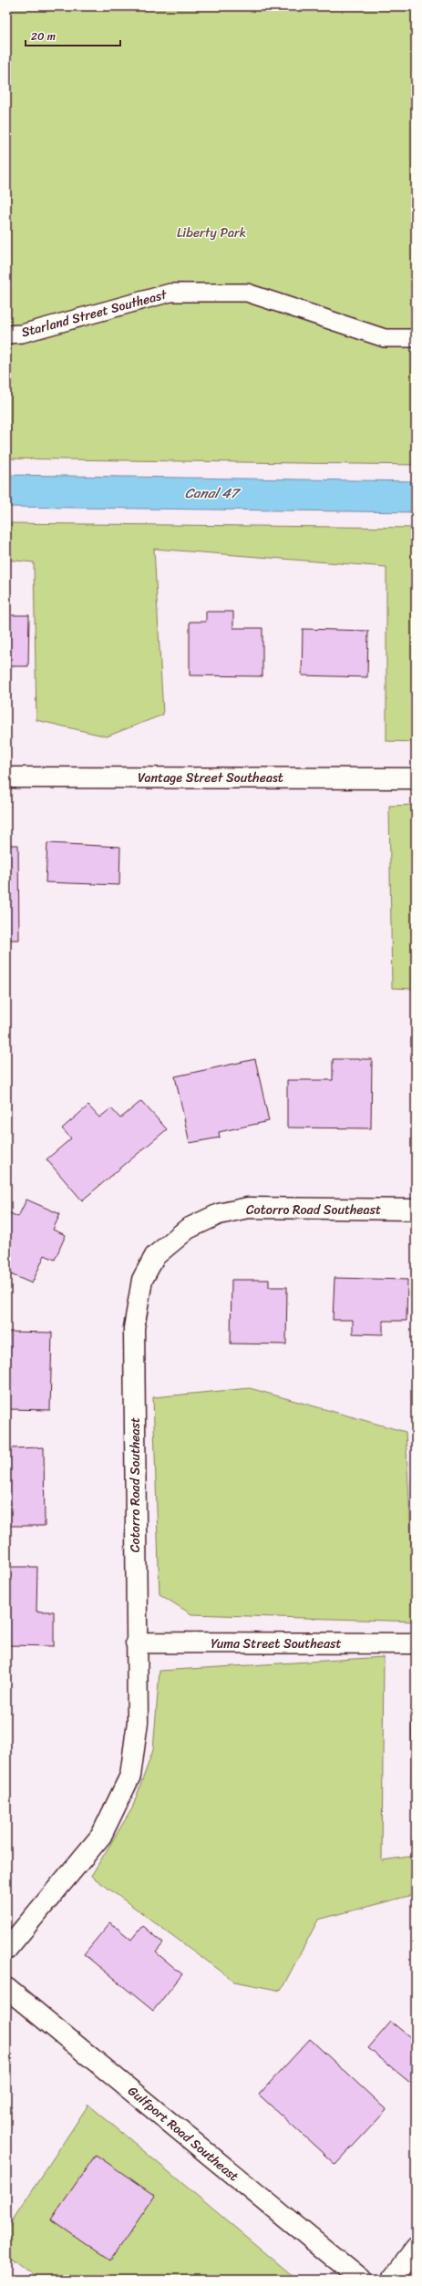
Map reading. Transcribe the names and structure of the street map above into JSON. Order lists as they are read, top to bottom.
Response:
{
  "streets": {
    "street": [
      "Vantage Street Southeast",
      "Cotorro Road Southeast",
      "Yuma Street Southeast",
      "Gulfport Road Southeast"
    ],
    "lane": ["Starland Street Southeast"]
  },
  "crossings": [
    ["Cotorro Road Southeast", "Yuma Street Southeast"]
  ],
  "water": ["Canal 47"],
  "parks": ["Liberty Park"],
  "scale_bar": "20 m"
}
